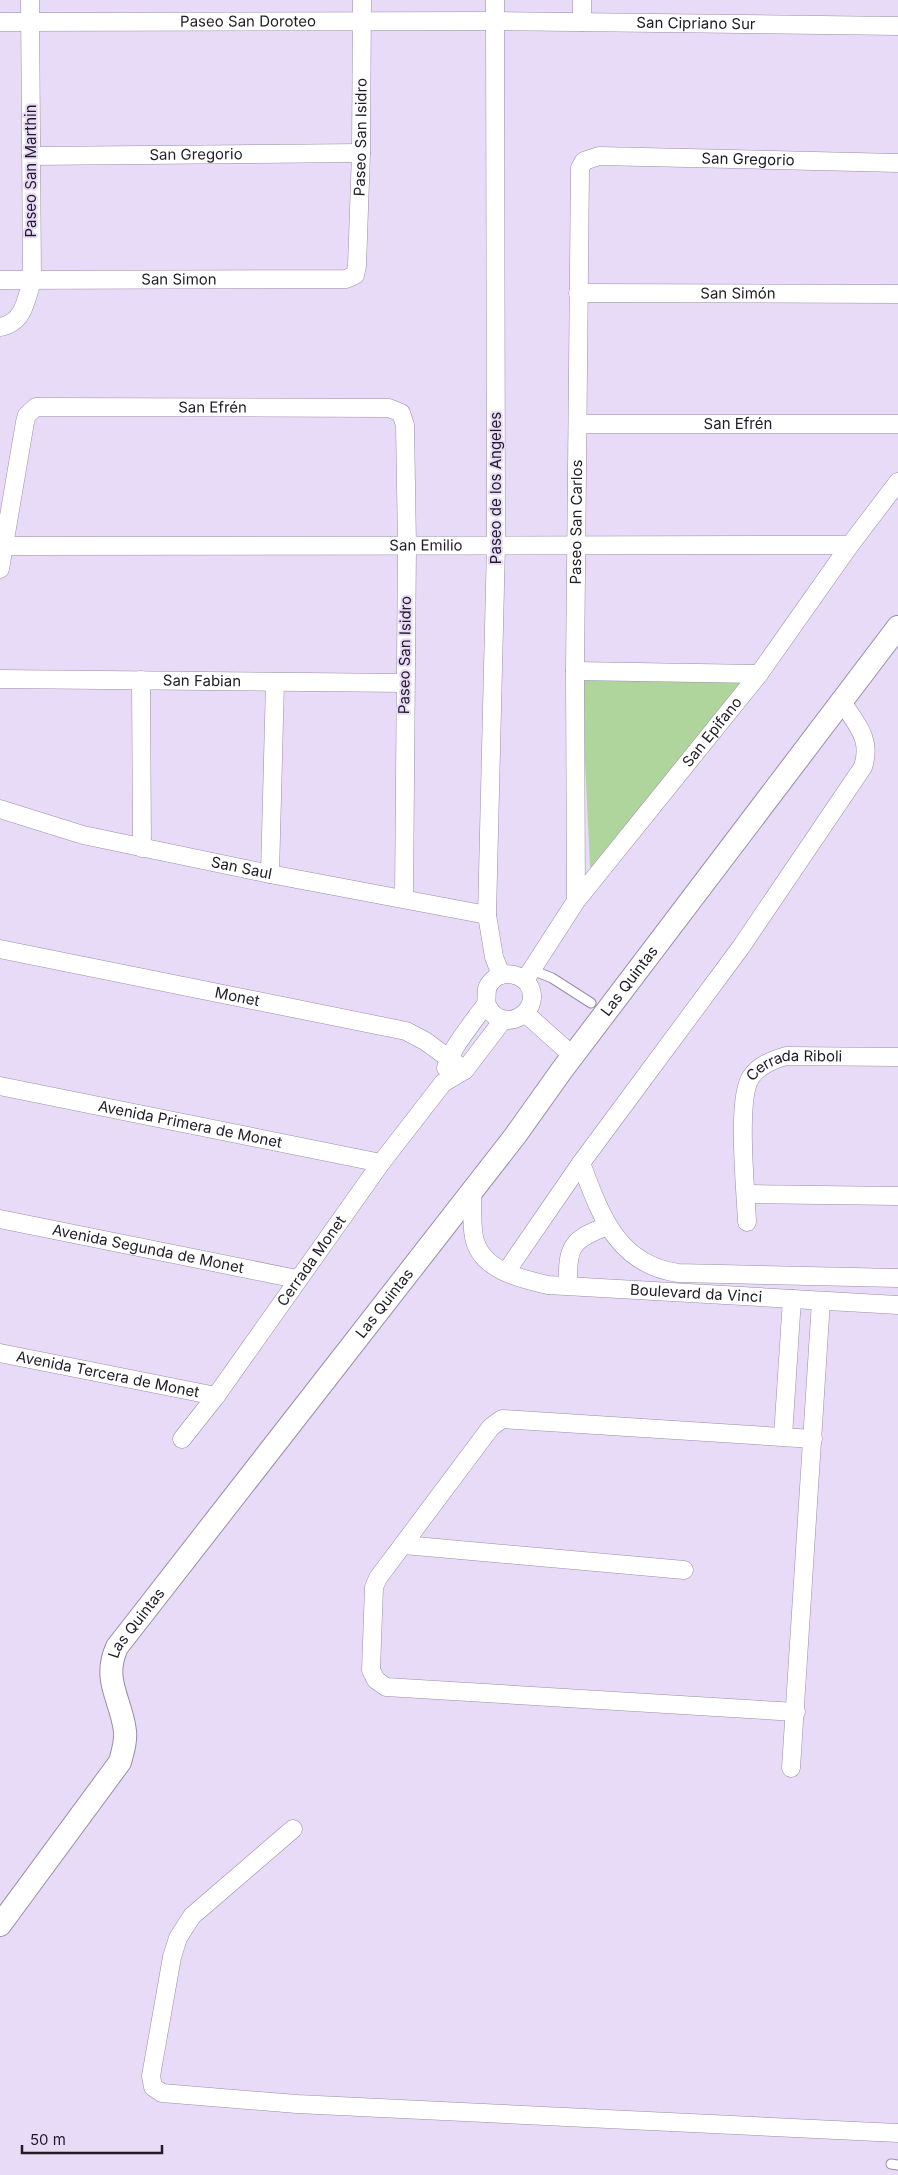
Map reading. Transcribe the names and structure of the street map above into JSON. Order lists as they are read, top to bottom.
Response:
{
  "streets": {
    "street": [
      "Paseo San Doroteo",
      "San Cipriano Sur",
      "Paseo San Isidro",
      "San Gregorio",
      "Paseo San Marthin",
      "San Simon",
      "San Simón",
      "San Efrén",
      "Paseo de los Angeles",
      "Paseo San Carlos",
      "San Emilio",
      "San Fabian",
      "San Epifano",
      "San Saul",
      "Las Quintas",
      "Monet",
      "Cerrada Riboli",
      "Avenida Primera de Monet",
      "Avenida Segunda de Monet",
      "Cerrada Monet",
      "Boulevard da Vinci",
      "Avenida Tercera de Monet"
    ]
  },
  "crossings": [
    ["Paseo San Doroteo", "San Cipriano Sur"],
    ["Paseo San Doroteo", "Paseo San Isidro"],
    ["Paseo San Doroteo", "Paseo San Marthin"],
    ["Paseo San Doroteo", "Paseo de los Angeles"],
    ["San Cipriano Sur", "Paseo de los Angeles"],
    ["Paseo San Isidro", "San Gregorio"],
    ["Paseo San Isidro", "San Simon"],
    ["Paseo San Isidro", "San Efrén"],
    ["Paseo San Isidro", "San Emilio"],
    ["Paseo San Isidro", "San Fabian"],
    ["Paseo San Isidro", "San Saul"],
    ["San Gregorio", "Paseo San Marthin"],
    ["San Gregorio", "Paseo San Carlos"],
    ["Paseo San Marthin", "San Simon"],
    ["San Simón", "Paseo San Carlos"],
    ["San Efrén", "Paseo San Carlos"],
    ["San Efrén", "San Emilio"],
    ["Paseo de los Angeles", "San Emilio"],
    ["Paseo de los Angeles", "San Epifano"],
    ["Paseo de los Angeles", "San Saul"],
    ["Paseo San Carlos", "San Emilio"],
    ["Paseo San Carlos", "San Epifano"],
    ["San Emilio", "San Epifano"],
    ["Avenida Primera de Monet", "Cerrada Monet"],
    ["Avenida Segunda de Monet", "Cerrada Monet"],
    ["Cerrada Monet", "Avenida Tercera de Monet"]
  ],
  "scale_bar": "50 m"
}
